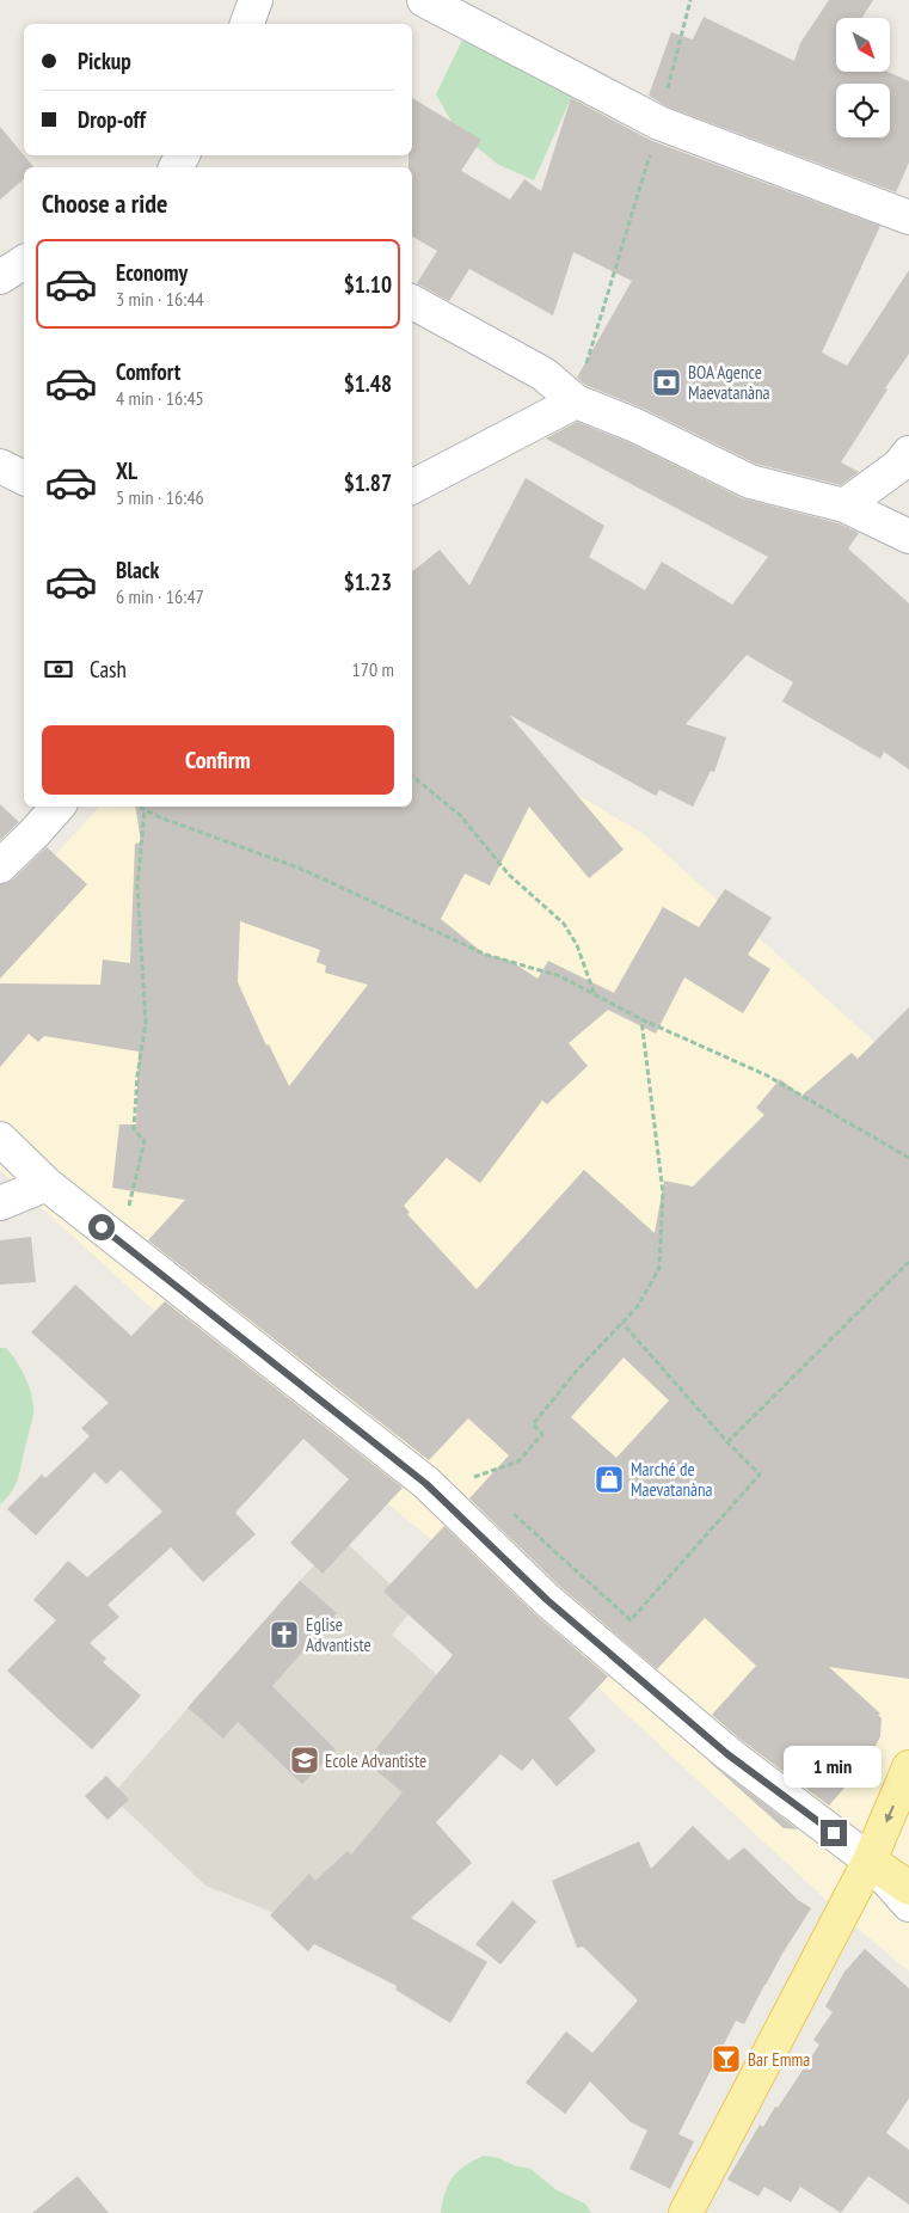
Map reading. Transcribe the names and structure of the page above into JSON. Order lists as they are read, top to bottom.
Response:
{
  "places": {
    "bank": ["BOA Agence Maevatanàna"],
    "shop": ["Marché de Maevatanàna"],
    "church": ["Eglise Advantiste"],
    "school or university": ["Ecole Advantiste"],
    "bar": ["Bar Emma"]
  },
  "north": "bottom right",
  "page": {
    "banner": ["Pickup", "Drop-off"],
    "heading": "Choose a ride",
    "list": [
      {
        "name": "Economy",
        "note": "3 min · 16:44",
        "value": "$1.10"
      },
      {
        "name": "Comfort",
        "note": "4 min · 16:45",
        "value": "$1.48"
      },
      {
        "name": "XL",
        "note": "5 min · 16:46",
        "value": "$1.87"
      },
      {
        "name": "Black",
        "note": "6 min · 16:47",
        "value": "$1.23"
      }
    ],
    "pay": ["Cash", "170 m"],
    "buttons": "Confirm",
    "bubble": "1 min"
  }
}
